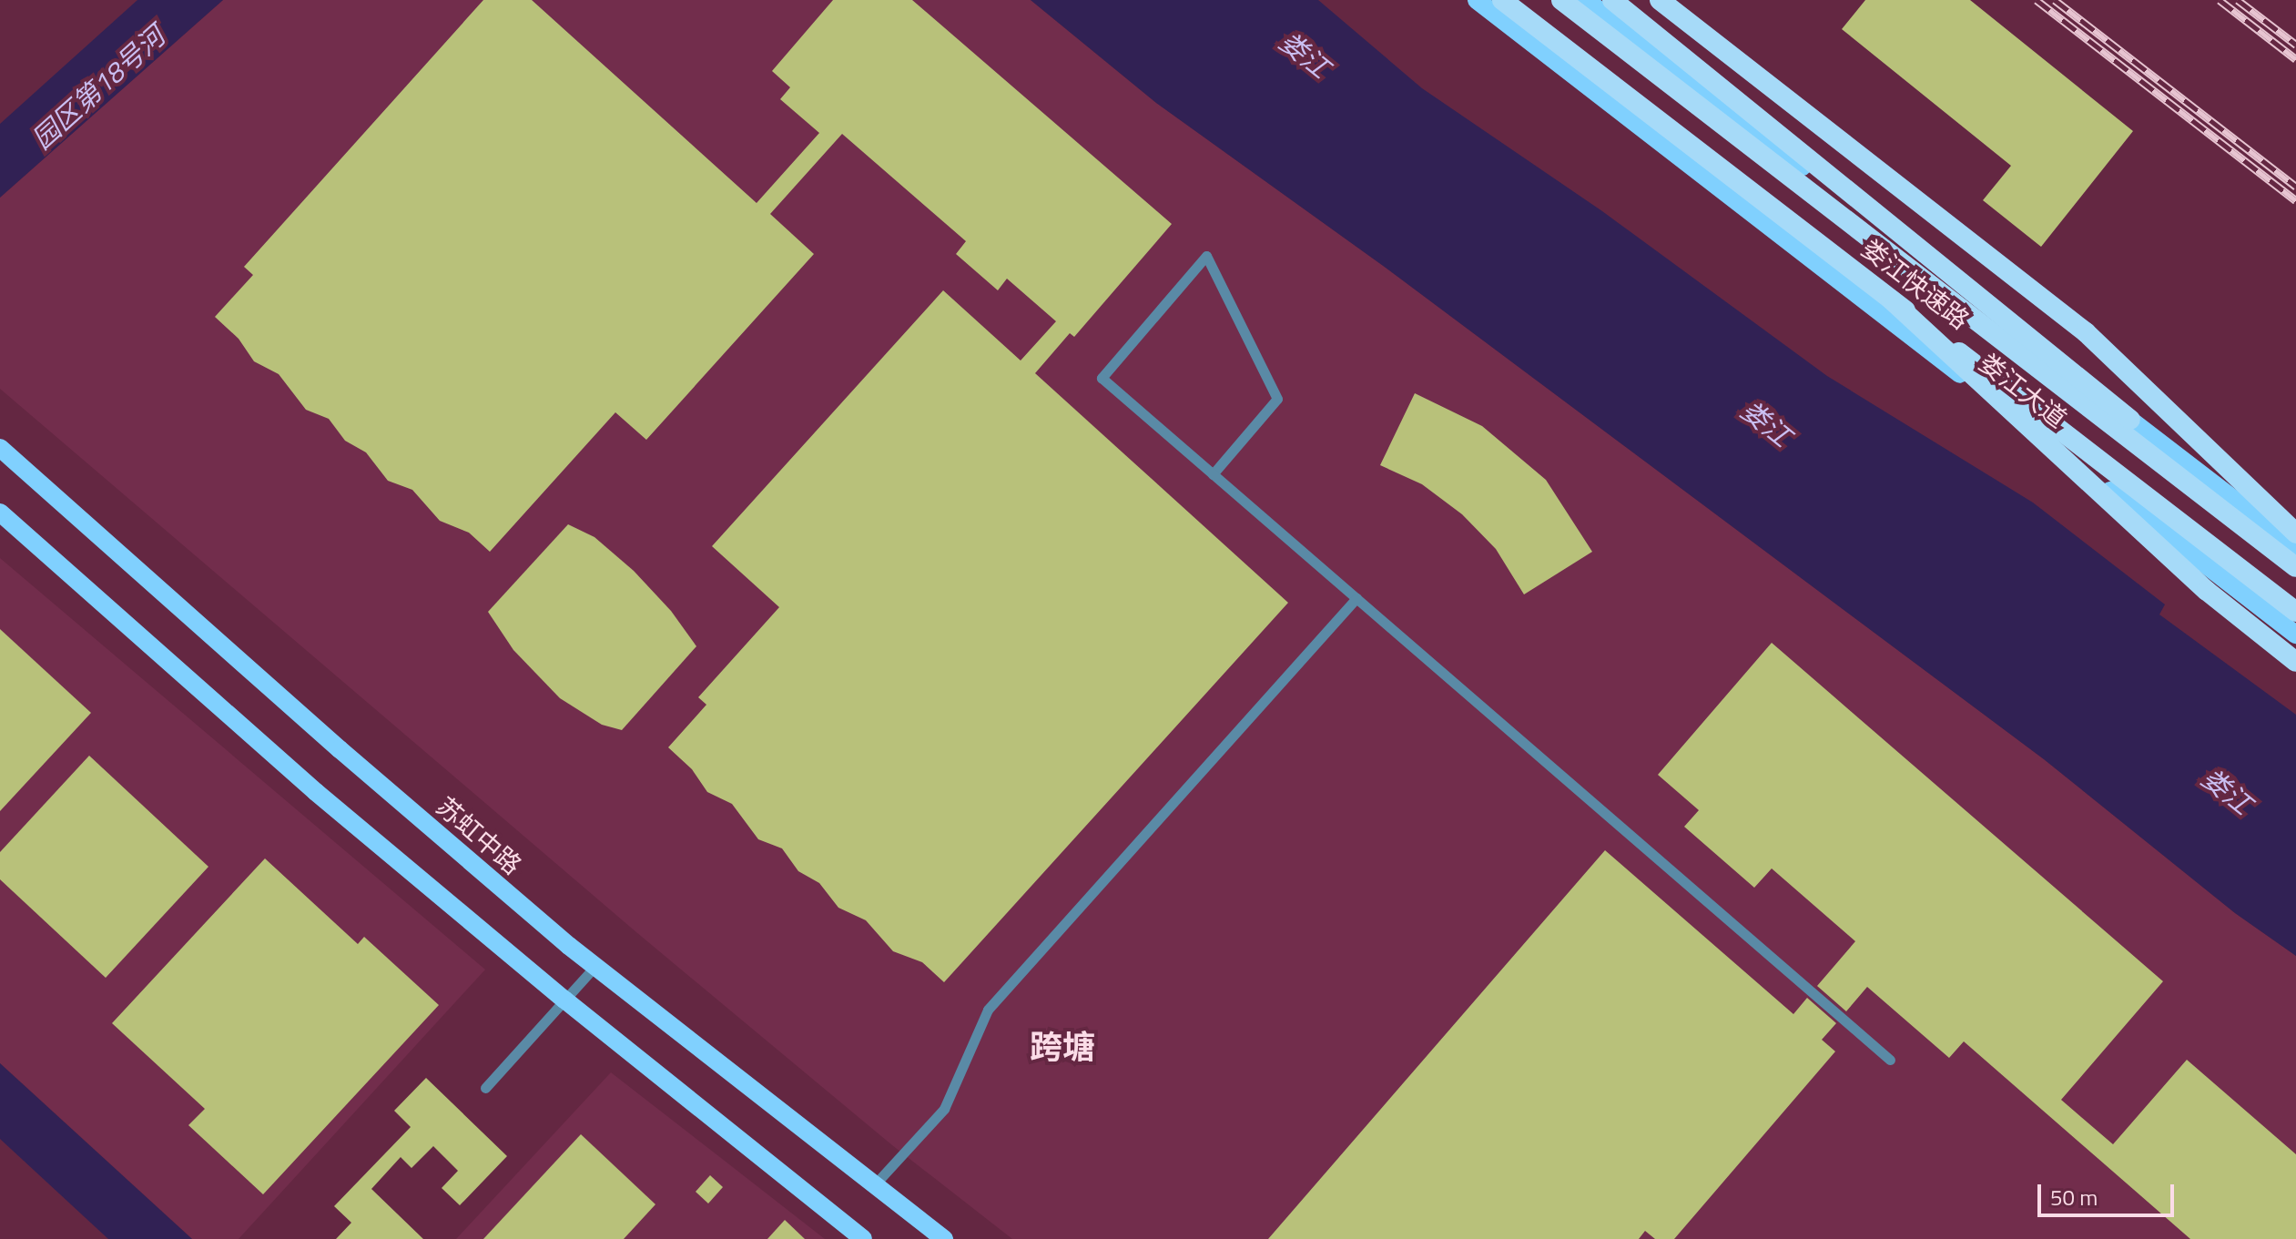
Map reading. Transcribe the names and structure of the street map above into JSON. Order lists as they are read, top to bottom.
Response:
{
  "streets": {
    "highway": ["娄江快速路"],
    "main road": ["娄江大道", "苏虹中路"]
  },
  "districts": ["跨塘"],
  "water": ["娄江", "园区第18号河"],
  "scale_bar": "50 m"
}
